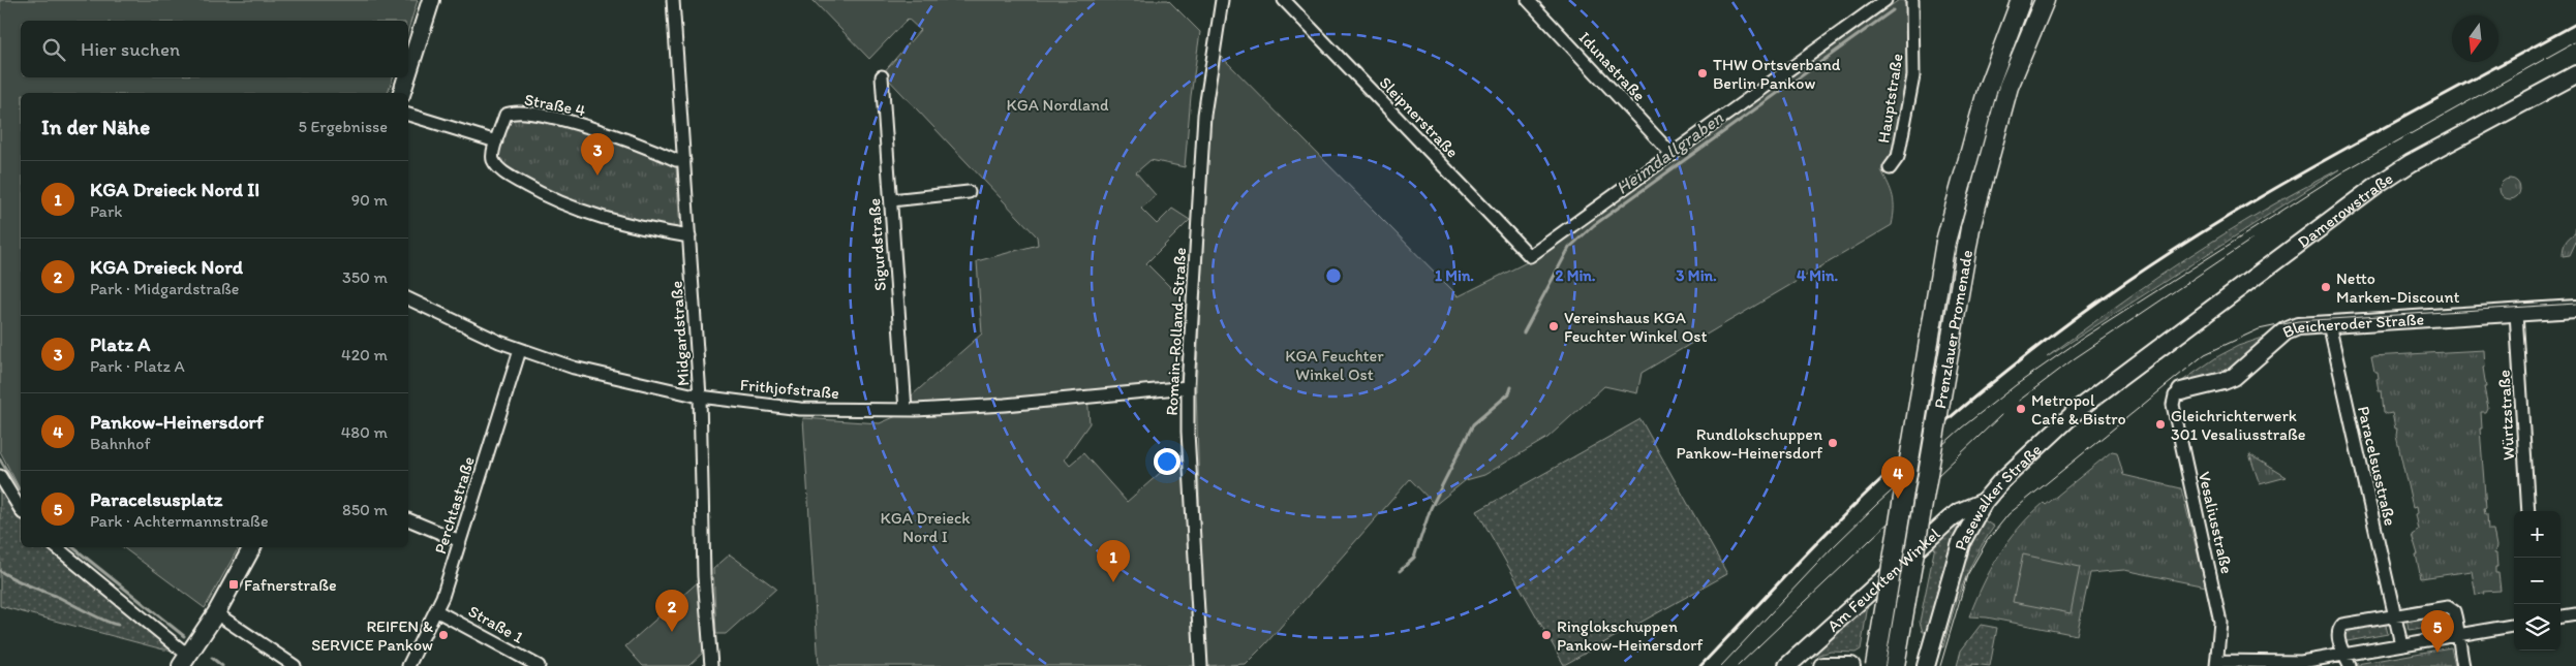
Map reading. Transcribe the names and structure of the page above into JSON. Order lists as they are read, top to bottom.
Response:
{
  "streets": {
    "main road": [
      "Damerowstraße",
      "Prenzlauer Promenade",
      "Bleicheroder Straße",
      "Pasewalker Straße",
      "Am Feuchten Winkel"
    ],
    "street": [
      "Idunastraße",
      "Hauptstraße",
      "Straße 4",
      "Sleipnerstraße",
      "Sigurdstraße",
      "Romain-Rolland-Straße",
      "Midgardstraße",
      "Frithjofstraße",
      "Würtzstraße",
      "Paracelsusstraße",
      "Perchtastraße",
      "Vesaliusstraße",
      "Straße 1"
    ]
  },
  "crossings": [
    ["Idunastraße", "Sleipnerstraße"],
    ["Straße 4", "Midgardstraße"],
    ["Damerowstraße", "Pasewalker Straße"],
    ["Sigurdstraße", "Frithjofstraße"],
    ["Bleicheroder Straße", "Würtzstraße"],
    ["Bleicheroder Straße", "Paracelsusstraße"],
    ["Bleicheroder Straße", "Vesaliusstraße"],
    ["Romain-Rolland-Straße", "Frithjofstraße"],
    ["Midgardstraße", "Frithjofstraße"],
    ["Frithjofstraße", "Perchtastraße"],
    ["Pasewalker Straße", "Am Feuchten Winkel"],
    ["Perchtastraße", "Straße 1"]
  ],
  "water": ["Heimdallgraben"],
  "parks": ["KGA Nordland", "KGA Feuchter Winkel Ost", "KGA Dreieck Nord I"],
  "places": {
    "other": [
      "THW Ortsverband Berlin Pankow",
      "Netto Marken-Discount",
      "Vereinshaus KGA Feuchter Winkel Ost",
      "Metropol Cafe & Bistro",
      "Gleichrichterwerk 301 Vesaliusstraße",
      "Rundlokschuppen Pankow-Heinersdorf",
      "REIFEN & SERVICE Pankow",
      "Ringlokschuppen Pankow-Heinersdorf"
    ],
    "transit": ["Fafnerstraße"]
  },
  "north": "bottom",
  "page": {
    "search": "Hier suchen",
    "heading": ["In der Nähe", "5 Ergebnisse"],
    "pins": [
      "3",
      "4",
      "1",
      "2",
      "5"
    ],
    "list": [
      {
        "mark": "1",
        "name": "KGA Dreieck Nord II",
        "note": "Park",
        "value": "90 m"
      },
      {
        "mark": "2",
        "name": "KGA Dreieck Nord",
        "note": "Park · Midgardstraße",
        "value": "350 m"
      },
      {
        "mark": "3",
        "name": "Platz A",
        "note": "Park · Platz A",
        "value": "420 m"
      },
      {
        "mark": "4",
        "name": "Pankow-Heinersdorf",
        "note": "Bahnhof",
        "value": "480 m"
      },
      {
        "mark": "5",
        "name": "Paracelsusplatz",
        "note": "Park · Achtermannstraße",
        "value": "850 m"
      }
    ],
    "map_buttons": ["+", "−"]
  },
  "rings": [
    "1 Min.",
    "2 Min.",
    "3 Min.",
    "4 Min."
  ]
}
